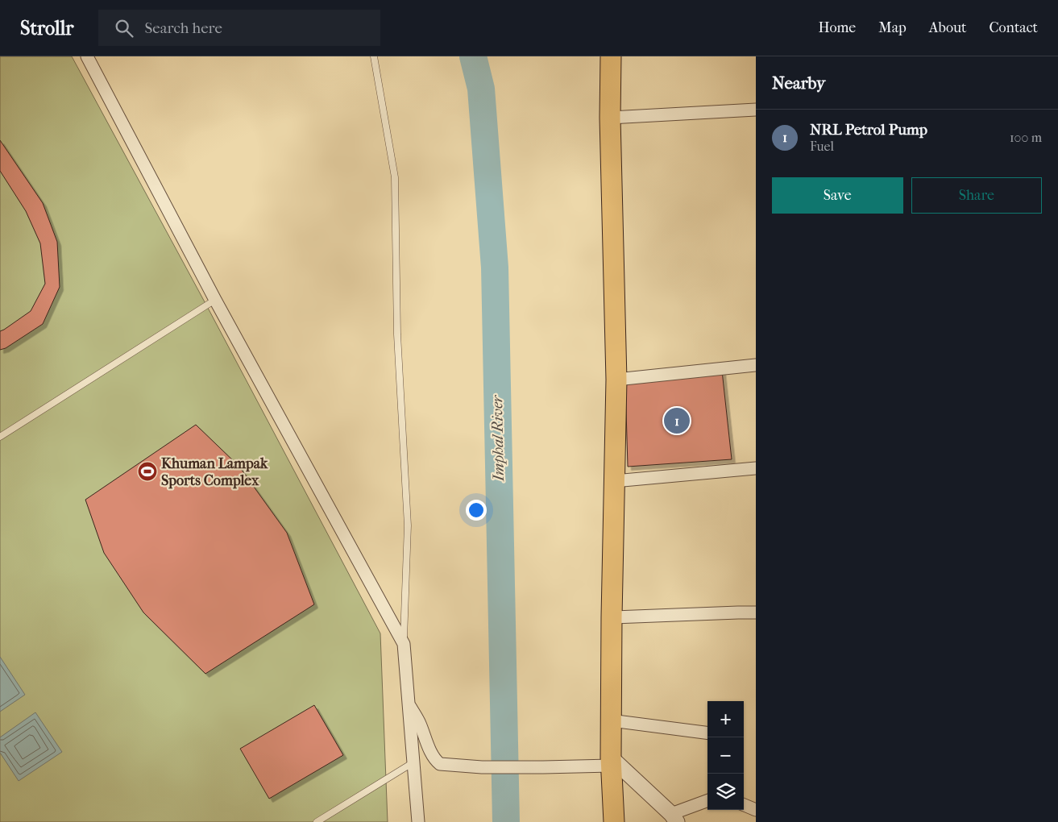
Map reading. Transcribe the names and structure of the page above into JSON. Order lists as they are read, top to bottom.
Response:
{
  "water": ["Imphal River"],
  "places": {
    "sports": ["Khuman Lampak Sports Complex"]
  },
  "page": {
    "header": "Strollr",
    "search": "Search here",
    "nav": [
      "Home",
      "Map",
      "About",
      "Contact"
    ],
    "heading": "Nearby",
    "list": [
      {
        "mark": "1",
        "name": "NRL Petrol Pump",
        "note": "Fuel",
        "value": "100 m"
      }
    ],
    "buttons": ["Save", "Share"],
    "pins": "1",
    "map_buttons": ["+", "−"]
  }
}
